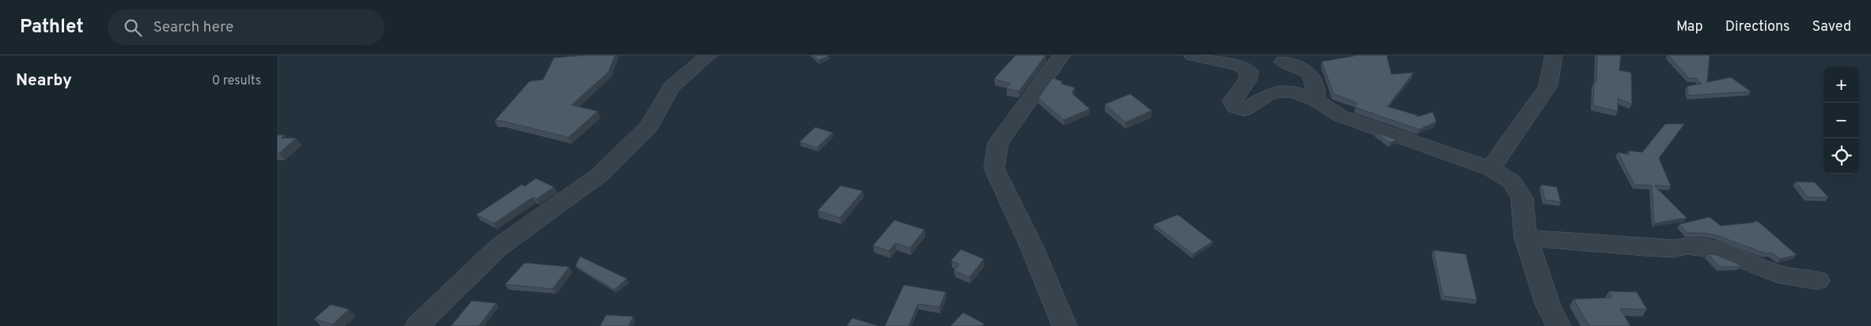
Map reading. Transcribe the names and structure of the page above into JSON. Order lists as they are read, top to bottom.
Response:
{
  "page": {
    "header": "Pathlet",
    "search": "Search here",
    "nav": ["Map", "Directions", "Saved"],
    "heading": ["Nearby", "0 results"],
    "map_buttons": ["+", "−"]
  }
}
